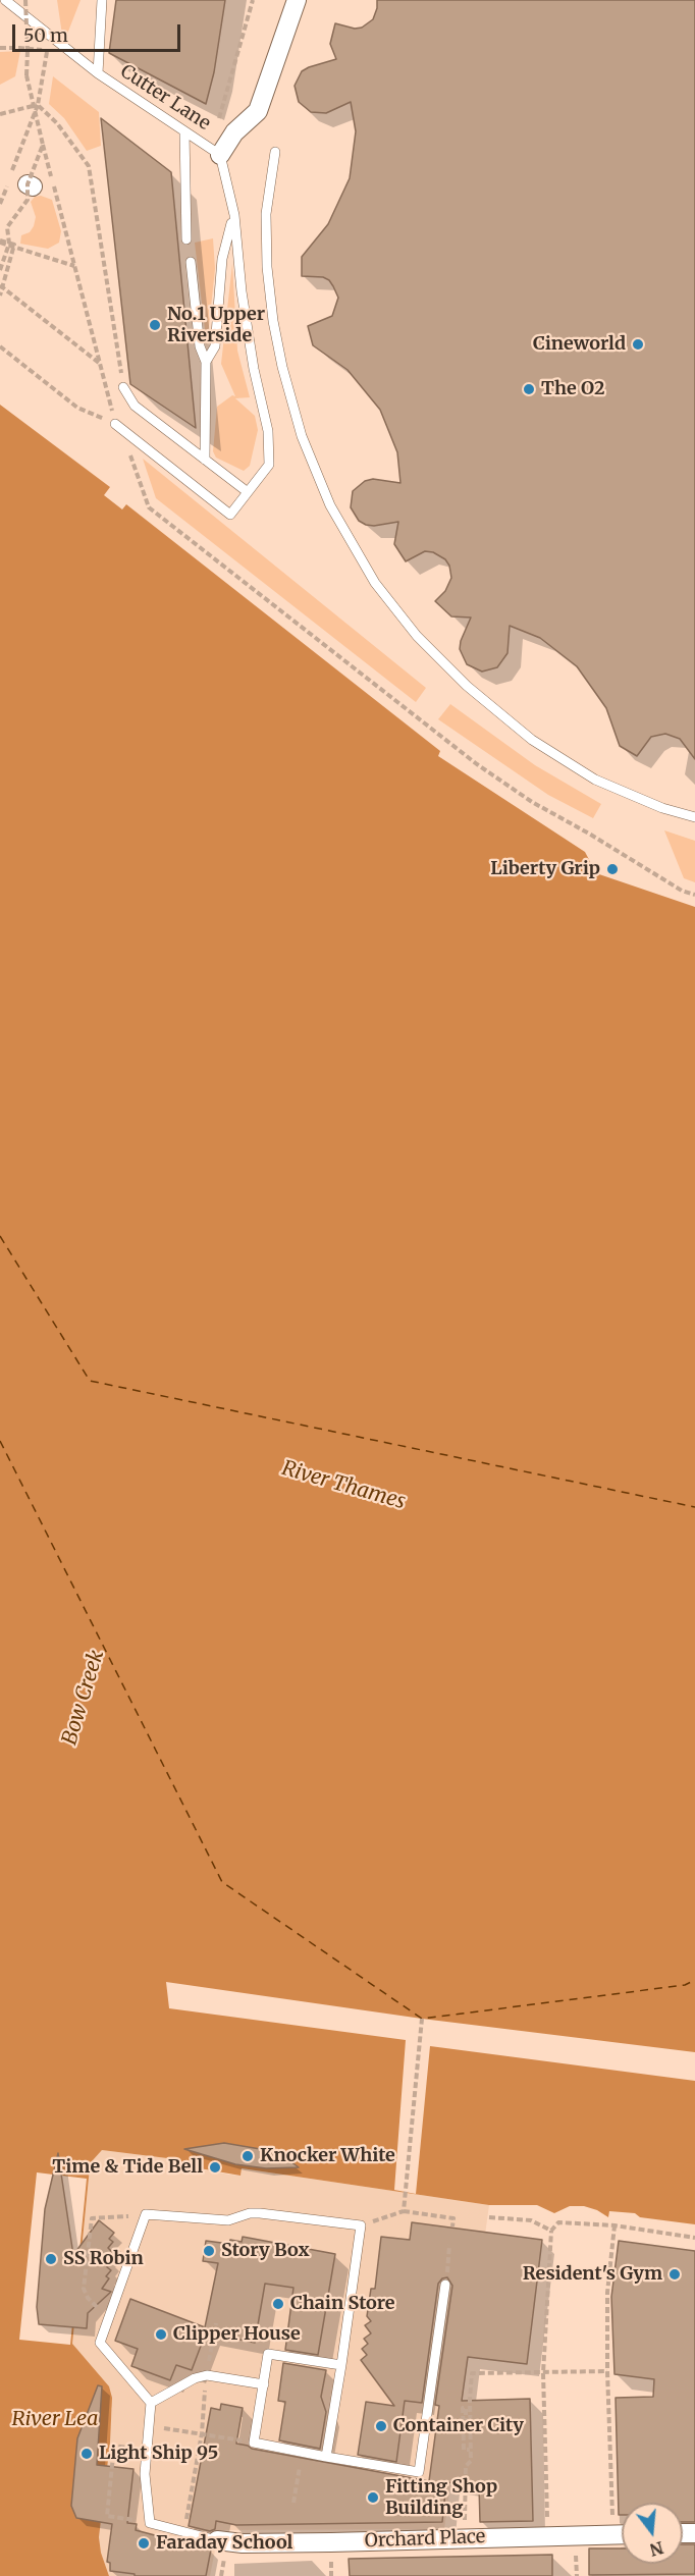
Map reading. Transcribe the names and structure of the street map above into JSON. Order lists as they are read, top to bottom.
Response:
{
  "streets": {
    "street": ["Orchard Place"],
    "lane": ["Cutter Lane"]
  },
  "water": ["River Thames", "Bow Creek", "River Lea"],
  "places": [
    "No.1 Upper Riverside",
    "Cineworld",
    "The O2",
    "Liberty Grip",
    "Knocker White",
    "Time & Tide Bell",
    "Story Box",
    "SS Robin",
    "Resident's Gym",
    "Chain Store",
    "Clipper House",
    "Container City",
    "Light Ship 95",
    "Fitting Shop Building",
    "Faraday School"
  ],
  "scale_bar": "50 m",
  "north": "bottom"
}
